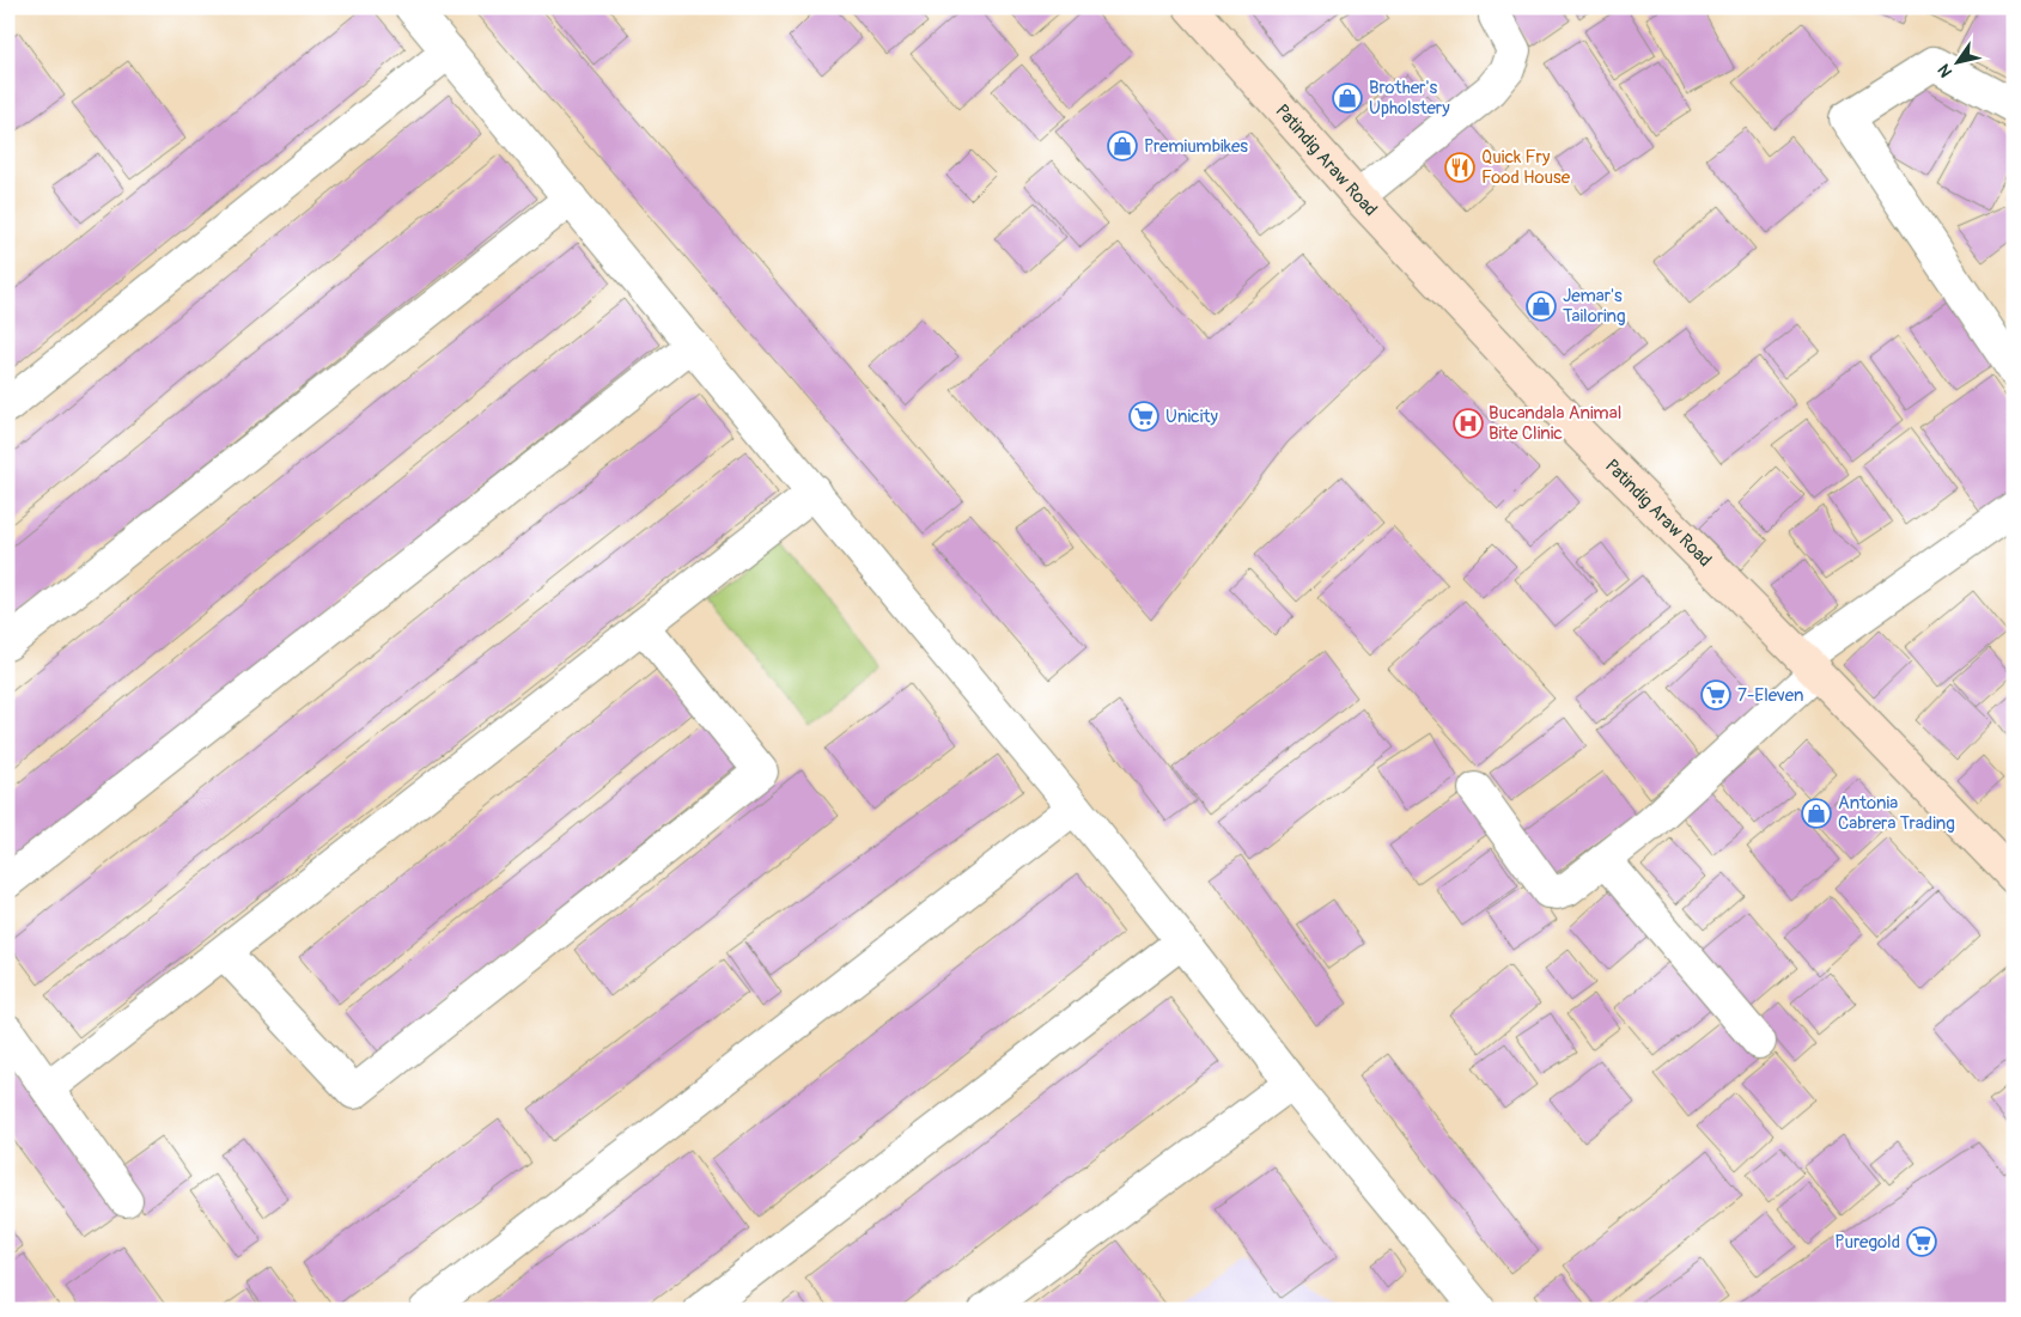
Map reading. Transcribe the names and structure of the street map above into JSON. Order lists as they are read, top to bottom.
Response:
{
  "streets": {
    "main road": ["Patindig Araw Road"]
  },
  "places": {
    "shop": [
      "Brother's Upholstery",
      "Premiumbikes",
      "Jemar's Tailoring",
      "Antonia Cabrera Trading"
    ],
    "restaurant": ["Quick Fry Food House"],
    "supermarket": ["Unicity", "7-Eleven", "Puregold"],
    "hospital": ["Bucandala Animal Bite Clinic"]
  },
  "north": "bottom left"
}
